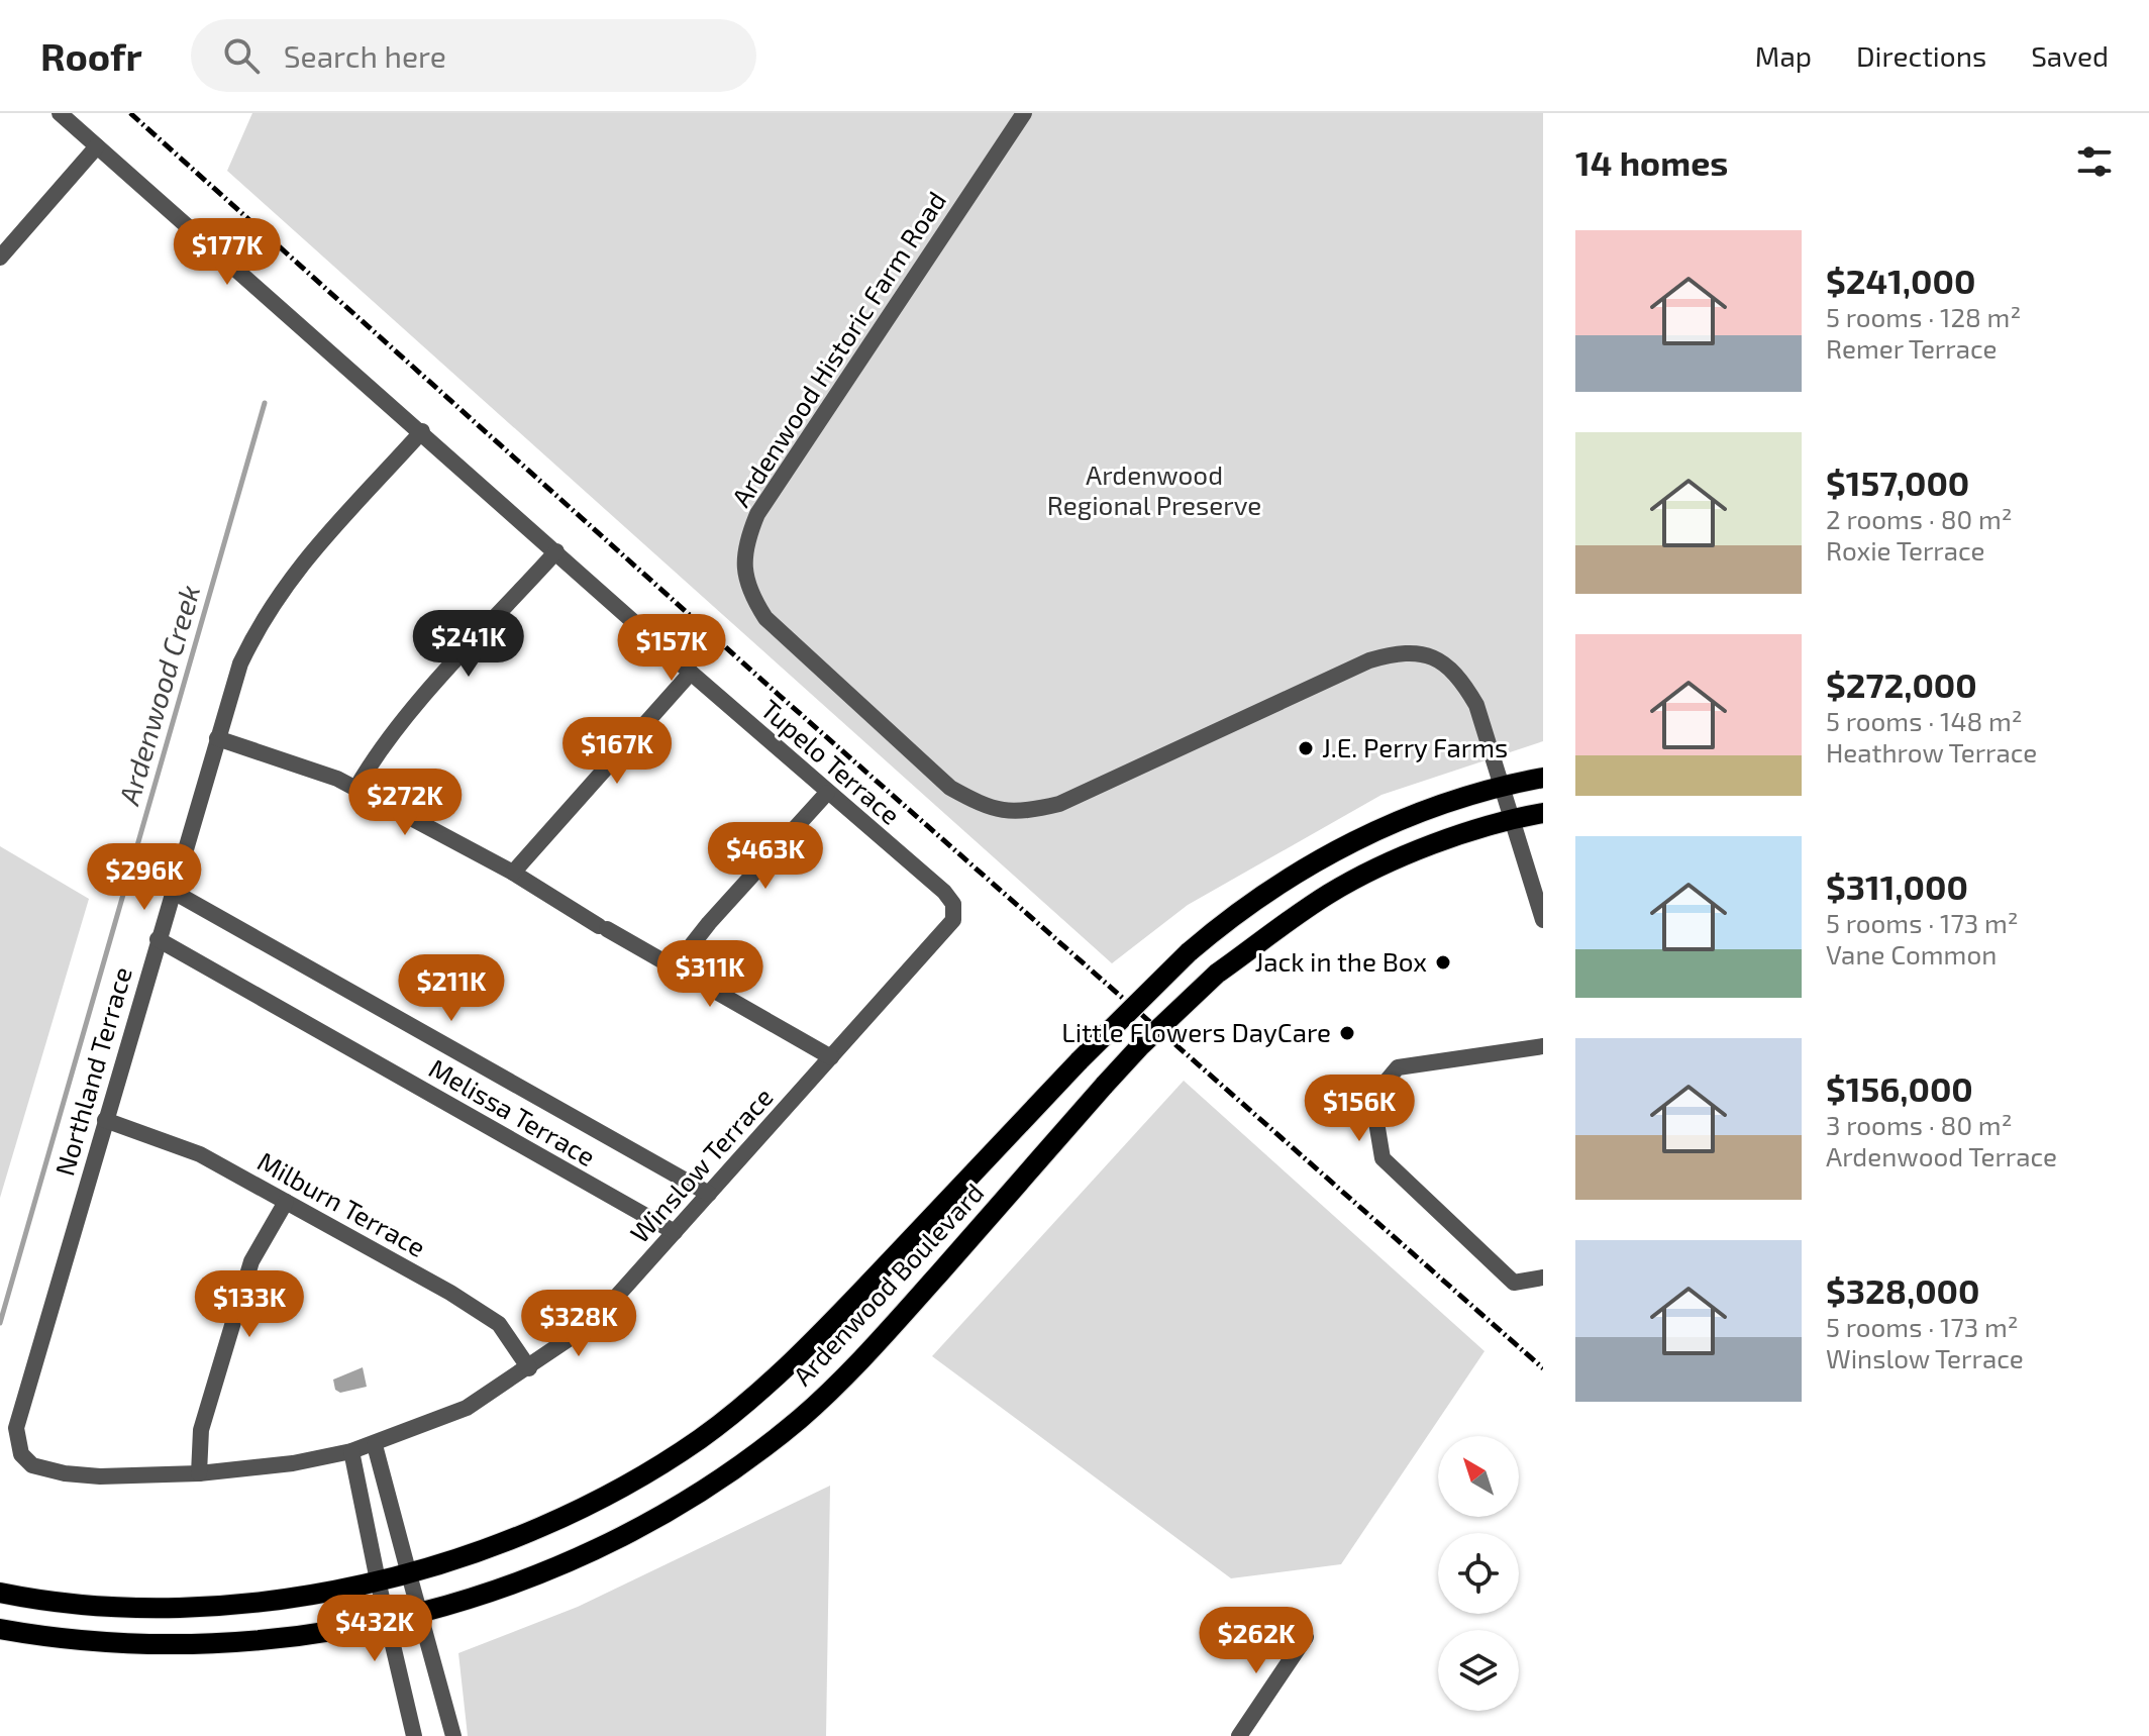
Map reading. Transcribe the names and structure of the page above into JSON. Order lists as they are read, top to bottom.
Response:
{
  "streets": {
    "main road": ["Ardenwood Boulevard"],
    "street": [
      "Ardenwood Historic Farm Road",
      "Tupelo Terrace",
      "Northland Terrace",
      "Melissa Terrace",
      "Winslow Terrace",
      "Milburn Terrace"
    ]
  },
  "crossings": [
    ["Ardenwood Historic Farm Road", "Ardenwood Boulevard"],
    ["Tupelo Terrace", "Northland Terrace"],
    ["Tupelo Terrace", "Winslow Terrace"],
    ["Northland Terrace", "Melissa Terrace"],
    ["Northland Terrace", "Winslow Terrace"],
    ["Northland Terrace", "Milburn Terrace"],
    ["Melissa Terrace", "Winslow Terrace"],
    ["Winslow Terrace", "Milburn Terrace"]
  ],
  "water": ["Ardenwood Creek"],
  "parks": ["Ardenwood Regional Preserve"],
  "places": ["J.E. Perry Farms", "Jack in the Box", "Little Flowers DayCare"],
  "north": "top left",
  "page": {
    "header": "Roofr",
    "search": "Search here",
    "nav": ["Map", "Directions", "Saved"],
    "heading": "14 homes",
    "list": [
      {
        "name": "$241,000",
        "note": "5 rooms · 128 m² · Remer Terrace"
      },
      {
        "name": "$157,000",
        "note": "2 rooms · 80 m² · Roxie Terrace"
      },
      {
        "name": "$272,000",
        "note": "5 rooms · 148 m² · Heathrow Terrace"
      },
      {
        "name": "$311,000",
        "note": "5 rooms · 173 m² · Vane Common"
      },
      {
        "name": "$156,000",
        "note": "3 rooms · 80 m² · Ardenwood Terrace"
      },
      {
        "name": "$328,000",
        "note": "5 rooms · 173 m² · Winslow Terrace"
      }
    ],
    "price": [
      "$177K",
      "$241K",
      "$157K",
      "$167K",
      "$272K",
      "$463K",
      "$296K",
      "$311K",
      "$211K",
      "$156K",
      "$133K",
      "$328K",
      "$432K",
      "$262K"
    ]
  }
}
